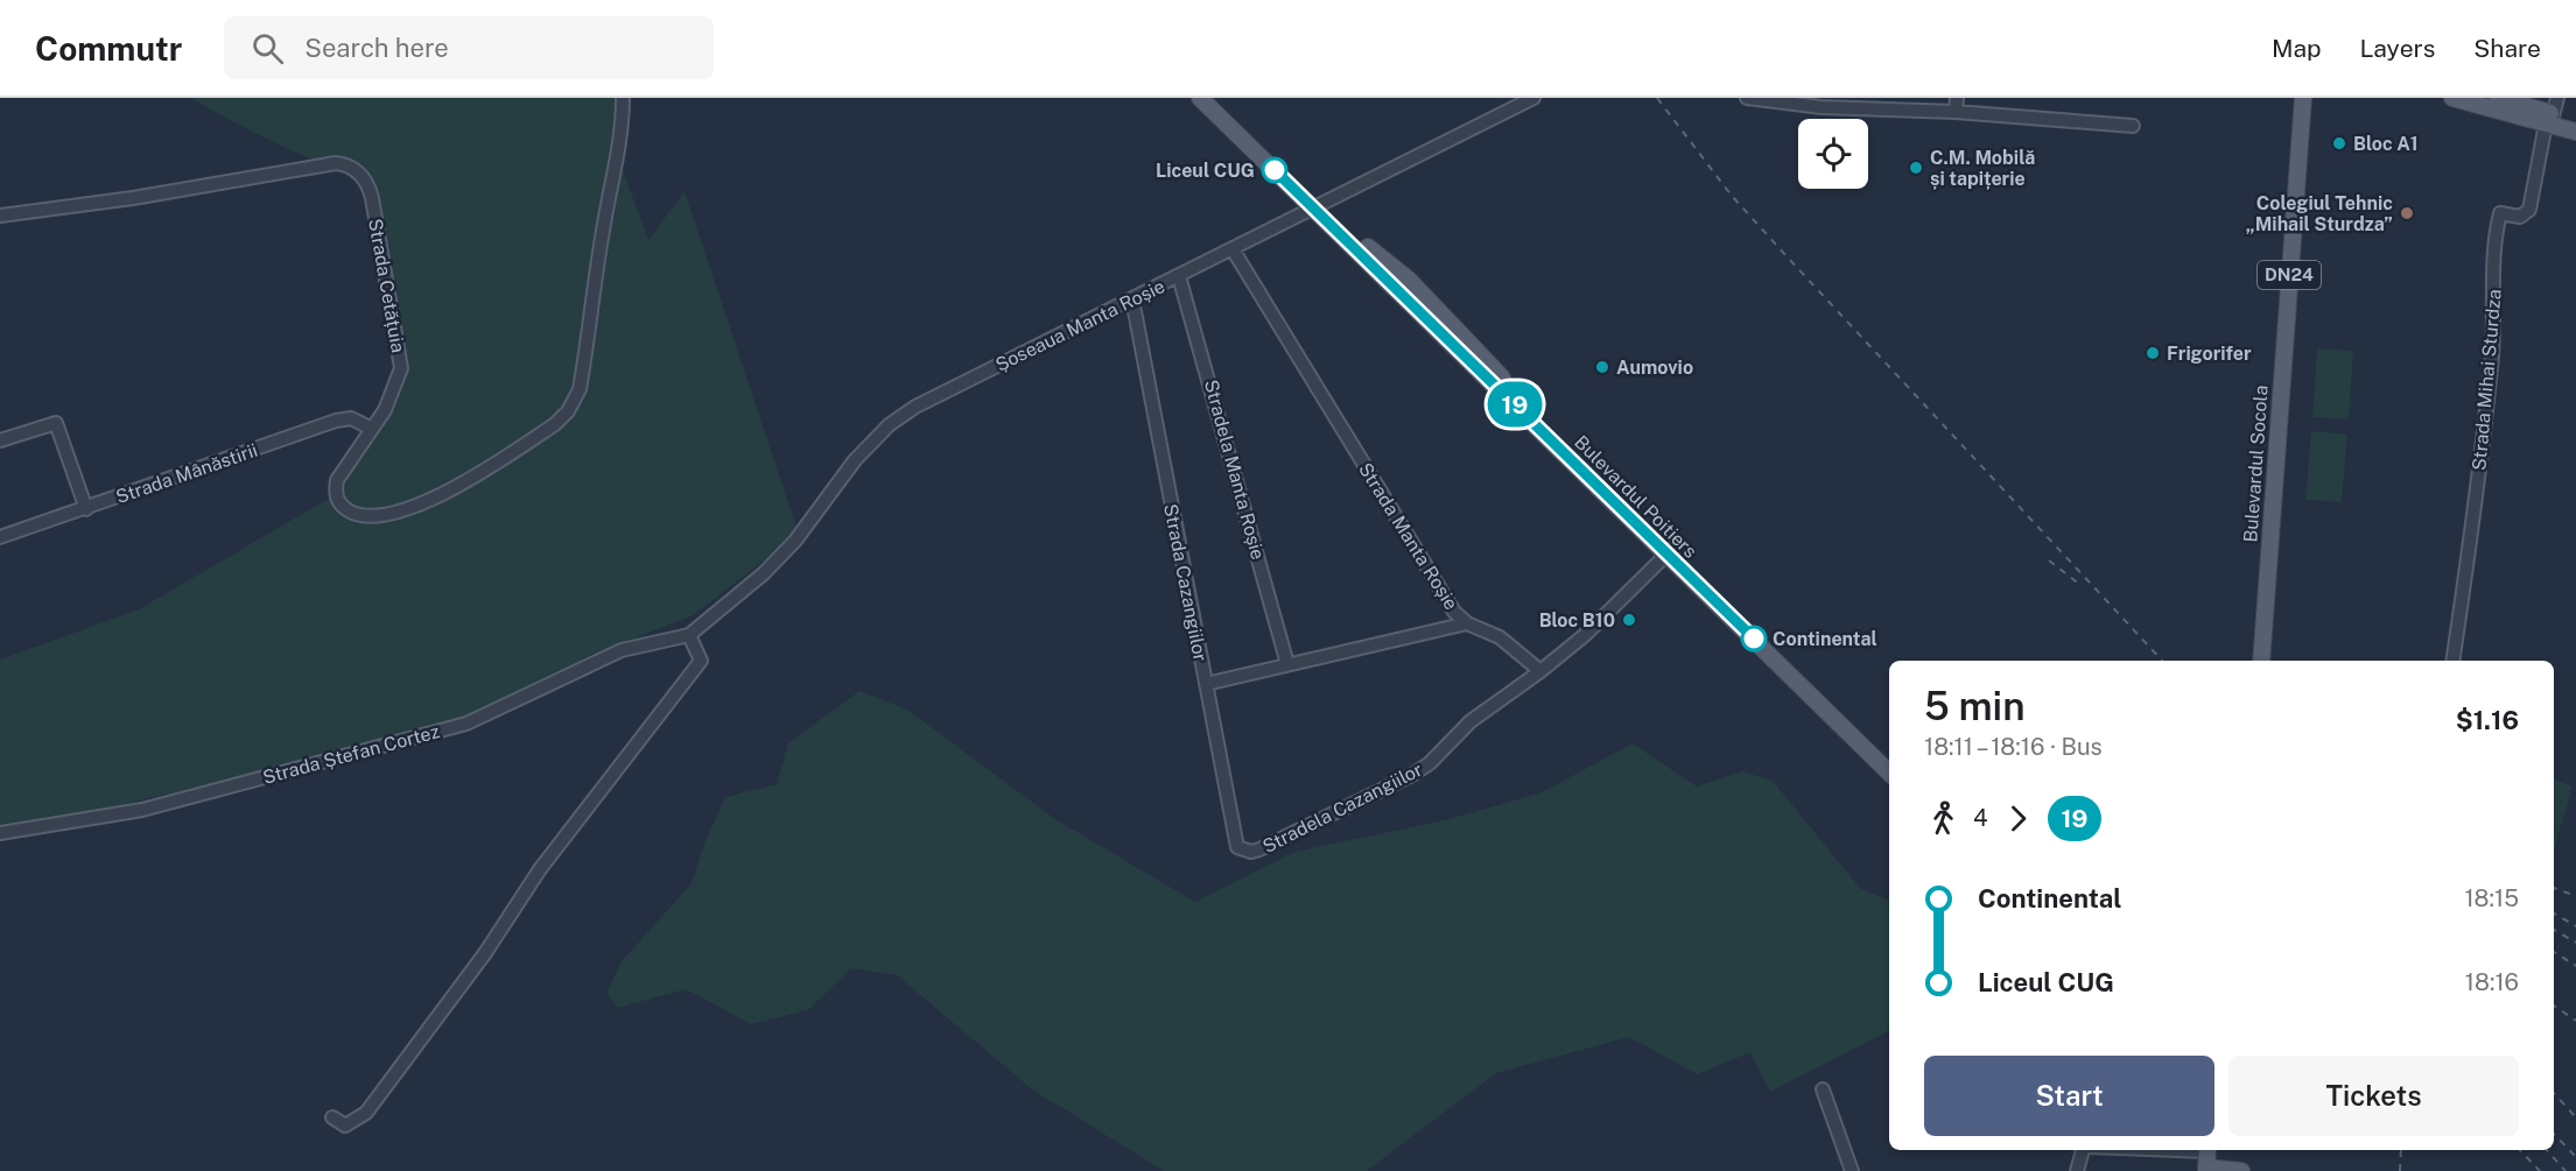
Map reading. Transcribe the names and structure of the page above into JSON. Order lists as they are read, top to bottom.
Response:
{
  "streets": {
    "main road": ["DN24", "Bulevardul Socola", "Bulevardul Poitiers"],
    "street": [
      "Strada Cetățuia",
      "Șoseaua Manta Roșie",
      "Strada Mihai Sturdza",
      "Stradela Manta Roșie",
      "Strada Mânăstirii",
      "Strada Manta Roșie",
      "Strada Cazangiilor",
      "Strada Ștefan Cortez",
      "Stradela Cazangiilor"
    ]
  },
  "crossings": [
    ["Strada Cetățuia", "Strada Mânăstirii"],
    ["Șoseaua Manta Roșie", "Stradela Manta Roșie"],
    ["Șoseaua Manta Roșie", "Bulevardul Poitiers"],
    ["Șoseaua Manta Roșie", "Strada Manta Roșie"],
    ["Șoseaua Manta Roșie", "Strada Cazangiilor"],
    ["Șoseaua Manta Roșie", "Strada Ștefan Cortez"],
    ["Stradela Manta Roșie", "Strada Cazangiilor"],
    ["Strada Manta Roșie", "Strada Cazangiilor"],
    ["Strada Manta Roșie", "Stradela Cazangiilor"],
    ["Strada Cazangiilor", "Stradela Cazangiilor"]
  ],
  "places": [
    "Bloc A1",
    "C.M. Mobilă și tapițerie",
    "Liceul CUG",
    "Colegiul Tehnic „Mihail Sturdza”",
    "Frigorifer",
    "Aumovio",
    "Bloc B10",
    "Continental"
  ],
  "lines": ["bus line 19"],
  "page": {
    "header": "Commutr",
    "search": "Search here",
    "nav": ["Map", "Layers", "Share"],
    "on_map": "19",
    "heading": ["5 min", "18:11 – 18:16 · Bus", "$1.16"],
    "legs": ["4", "19"],
    "list": [
      {
        "name": "Continental",
        "value": "18:15"
      },
      {
        "name": "Liceul CUG",
        "value": "18:16"
      }
    ],
    "buttons": ["Start", "Tickets"]
  }
}
